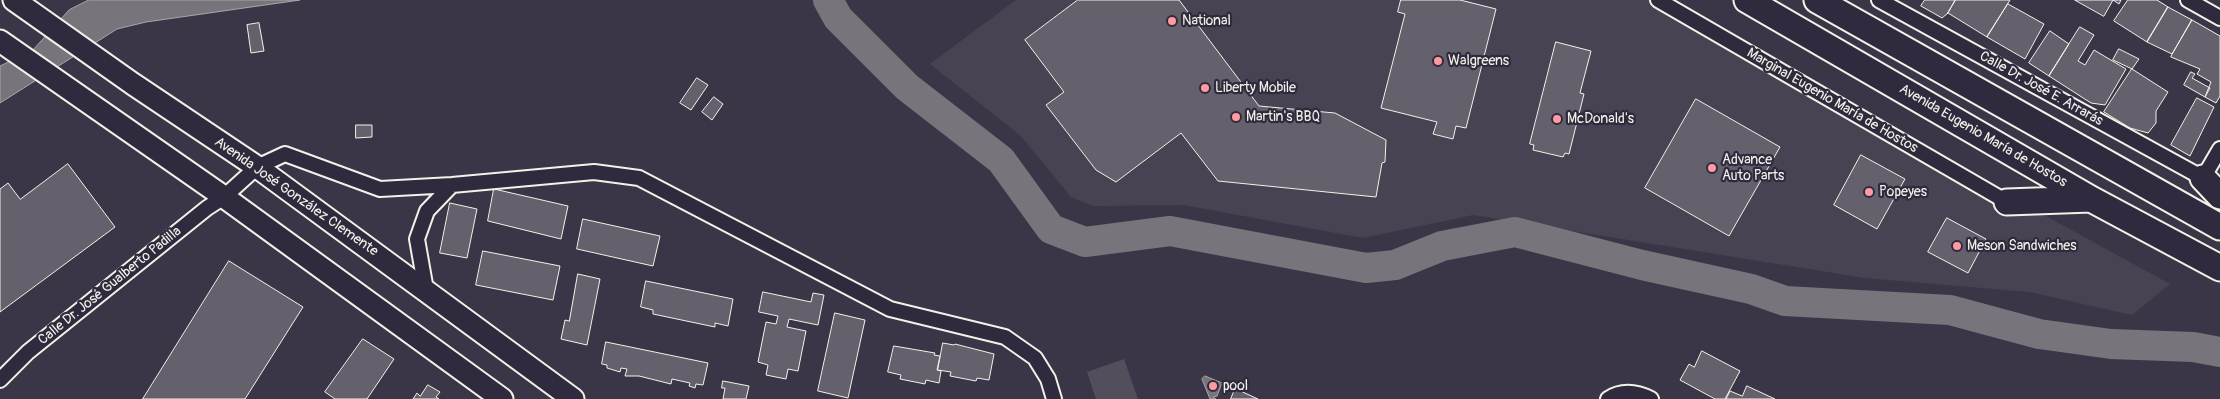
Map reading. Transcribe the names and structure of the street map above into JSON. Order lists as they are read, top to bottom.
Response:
{
  "streets": {
    "highway": ["Avenida Eugenio María de Hostos"],
    "main road": ["Avenida José González Clemente"],
    "street": ["Calle Dr. José E. Arrarás", "Marginal Eugenio María de Hostos", "Calle Dr. José Gualberto Padilla"]
  },
  "crossings": [
    ["Avenida José González Clemente", "Calle Dr. José Gualberto Padilla"]
  ],
  "places": [
    "National",
    "Walgreens",
    "Liberty Mobile",
    "Martin's BBQ",
    "McDonald's",
    "Advance Auto Parts",
    "Popeyes",
    "Meson Sandwiches",
    "pool"
  ]
}
